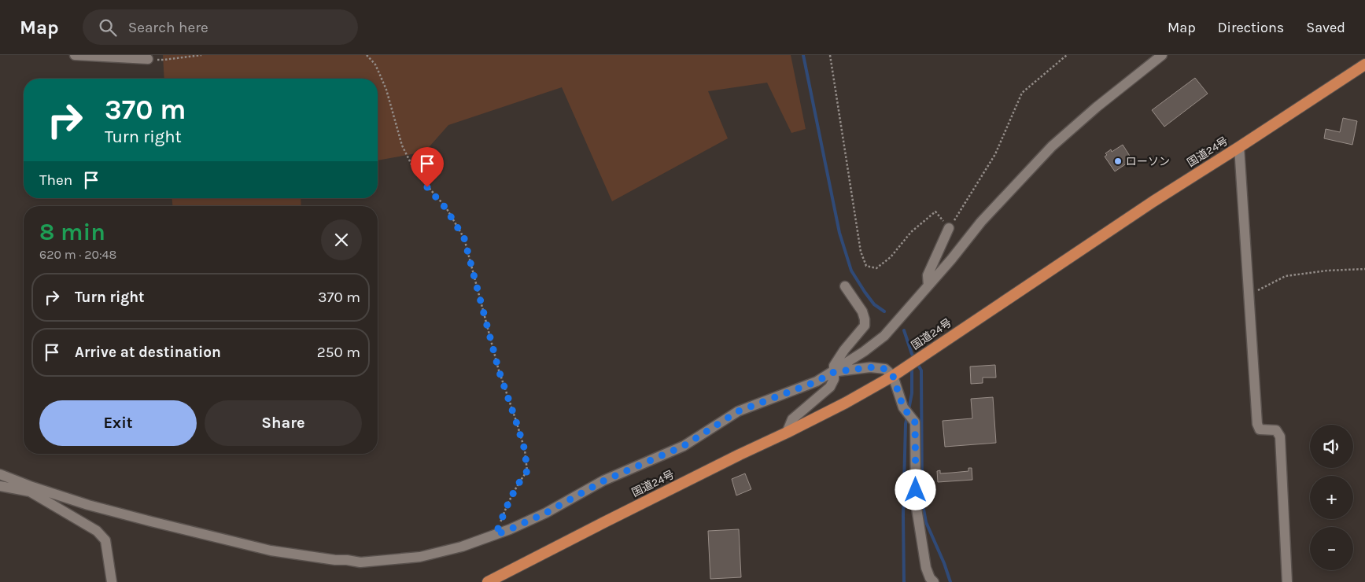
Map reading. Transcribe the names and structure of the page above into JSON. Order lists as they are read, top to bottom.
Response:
{
  "streets": {
    "highway": ["国道24号"]
  },
  "places": ["ローソン"],
  "page": {
    "header": "Map",
    "search": "Search here",
    "nav": ["Map", "Directions", "Saved"],
    "turn": ["370 m", "Turn right"],
    "then": "Then",
    "heading": ["8 min", "620 m · 20:48"],
    "list": [
      {
        "name": "Turn right",
        "value": "370 m"
      },
      {
        "name": "Arrive at destination",
        "value": "250 m"
      }
    ],
    "buttons": ["Exit", "Share"],
    "map_buttons": ["+", "−"]
  }
}
